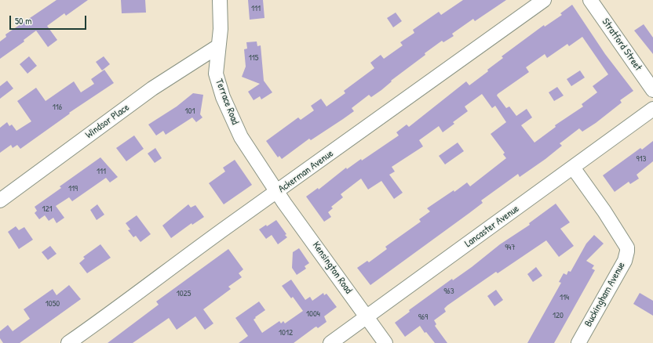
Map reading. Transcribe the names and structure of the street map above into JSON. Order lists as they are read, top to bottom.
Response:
{
  "streets": {
    "street": [
      "Stratford Street",
      "Terrace Road",
      "Windsor Place",
      "Ackerman Avenue",
      "Lancaster Avenue",
      "Kensington Road",
      "Buckingham Avenue"
    ]
  },
  "crossings": [
    ["Terrace Road", "Windsor Place"],
    ["Terrace Road", "Ackerman Avenue"],
    ["Terrace Road", "Kensington Road"],
    ["Ackerman Avenue", "Kensington Road"],
    ["Lancaster Avenue", "Kensington Road"],
    ["Lancaster Avenue", "Buckingham Avenue"]
  ],
  "house_numbers": [
    "111",
    "115",
    "116",
    "101",
    "913",
    "111",
    "119",
    "121",
    "947",
    "963",
    "1025",
    "114",
    "1050",
    "1004",
    "120",
    "969",
    "1012"
  ],
  "scale_bar": "50 m"
}
